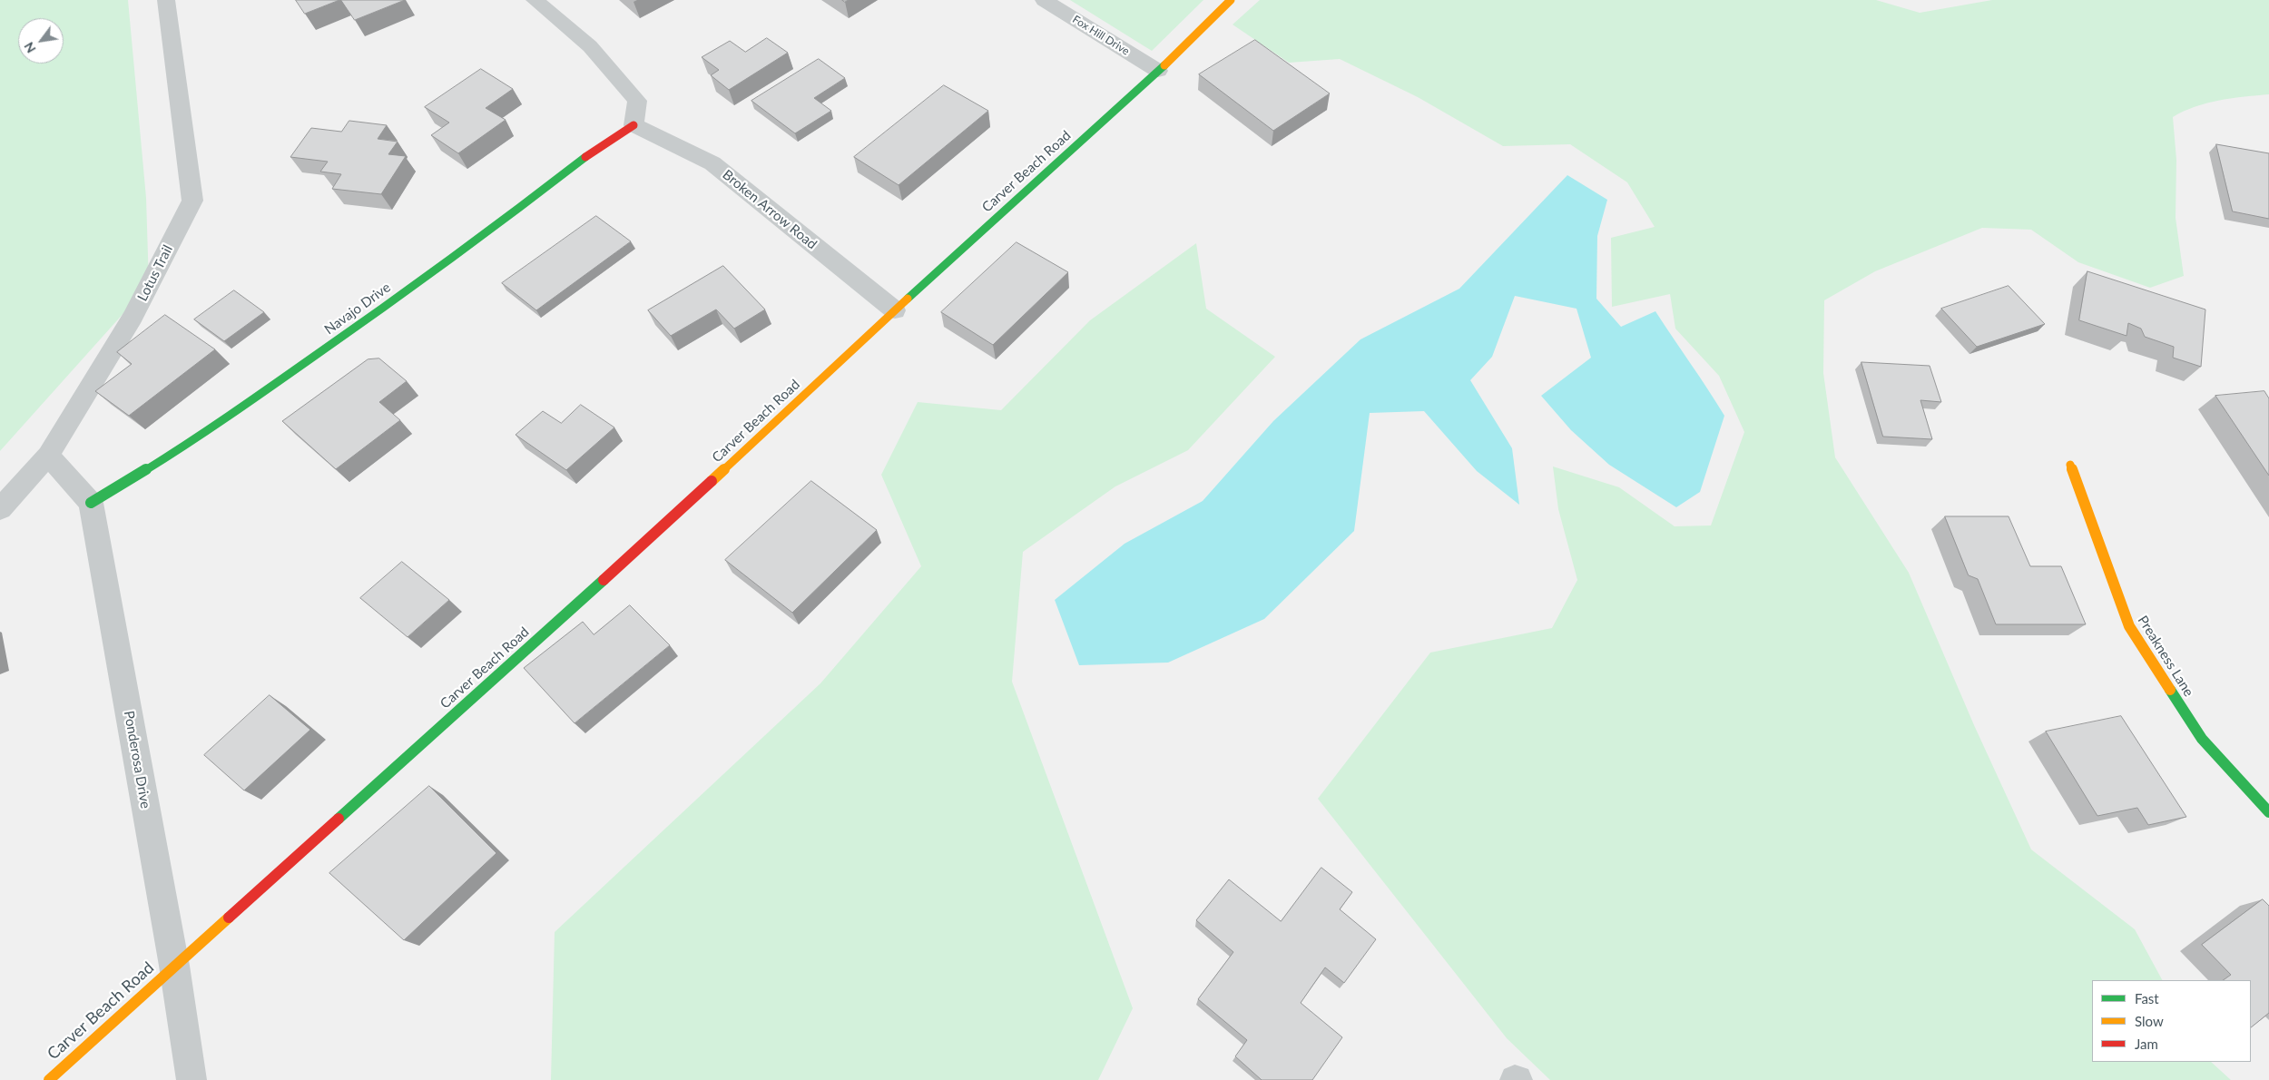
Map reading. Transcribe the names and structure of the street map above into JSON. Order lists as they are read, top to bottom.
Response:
{
  "streets": {
    "street": [
      "Fox Hill Drive",
      "Carver Beach Road",
      "Broken Arrow Road",
      "Lotus Trail",
      "Navajo Drive",
      "Preakness Lane",
      "Ponderosa Drive"
    ]
  },
  "crossings": [
    ["Fox Hill Drive", "Carver Beach Road"],
    ["Carver Beach Road", "Broken Arrow Road"],
    ["Carver Beach Road", "Ponderosa Drive"],
    ["Broken Arrow Road", "Navajo Drive"],
    ["Navajo Drive", "Ponderosa Drive"]
  ],
  "legend": ["Fast", "Slow", "Jam"],
  "north": "bottom left"
}
